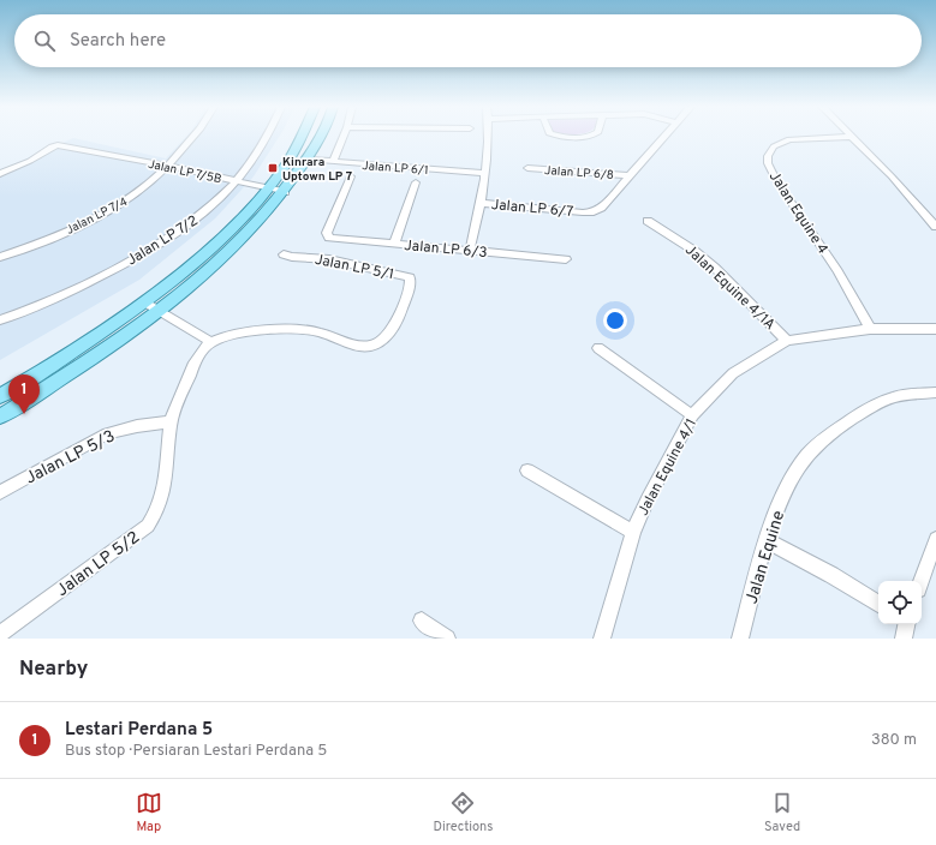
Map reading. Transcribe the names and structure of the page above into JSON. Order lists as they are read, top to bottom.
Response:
{
  "streets": {
    "street": [
      "Jalan LP 6/1",
      "Jalan LP 7/5B",
      "Jalan LP 6/8",
      "Jalan LP 6/7",
      "Jalan Equine 4",
      "Jalan LP 7/4",
      "Jalan LP 7/2",
      "Jalan LP 6/3",
      "Jalan LP 5/1",
      "Jalan Equine 4/1A",
      "Jalan LP 5/3",
      "Jalan Equine 4/1",
      "Jalan Equine",
      "Jalan LP 5/2"
    ]
  },
  "crossings": [
    ["Jalan LP 7/5B", "Jalan LP 7/4"],
    ["Jalan LP 7/5B", "Jalan LP 7/2"],
    ["Jalan LP 6/8", "Jalan LP 6/7"],
    ["Jalan Equine 4", "Jalan Equine 4/1"],
    ["Jalan Equine 4/1A", "Jalan Equine 4/1"],
    ["Jalan LP 5/3", "Jalan LP 5/2"]
  ],
  "places": {
    "transit": ["Kinrara Uptown LP 7"]
  },
  "page": {
    "search": "Search here",
    "pins": "1",
    "heading": "Nearby",
    "list": [
      {
        "mark": "1",
        "name": "Lestari Perdana 5",
        "note": "Bus stop · Persiaran Lestari Perdana 5",
        "value": "380 m"
      }
    ],
    "nav": ["Map", "Directions", "Saved"]
  }
}
